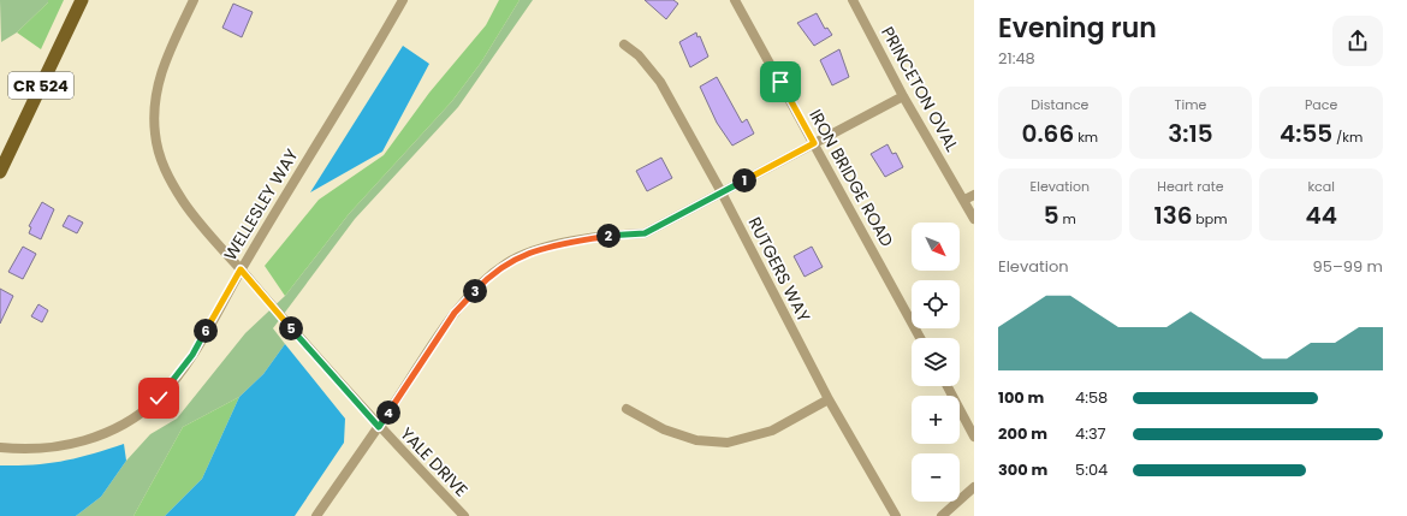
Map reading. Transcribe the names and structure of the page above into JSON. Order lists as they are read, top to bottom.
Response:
{
  "streets": {
    "main road": ["CR 524"],
    "street": [
      "PRINCETON OVAL",
      "IRON BRIDGE ROAD",
      "WELLESLEY WAY",
      "RUTGERS WAY",
      "YALE DRIVE"
    ]
  },
  "crossings": [
    ["WELLESLEY WAY", "YALE DRIVE"]
  ],
  "north": "bottom right",
  "page": {
    "heading": ["Evening run", "21:48"],
    "stats": [
      ["Distance", "0.66 km"],
      ["Time", "3:15"],
      ["Pace", "4:55 /km"],
      ["Elevation", "5 m"],
      ["Heart rate", "136 bpm"],
      ["kcal", "44"]
    ],
    "pins": [
      "1",
      "2",
      "3",
      "5",
      "6",
      "4"
    ],
    "map_buttons": ["+", "−"],
    "chart": ["Elevation", "95–99 m"],
    "list": [
      {
        "name": "100 m",
        "note": "4:58"
      },
      {
        "name": "200 m",
        "note": "4:37"
      },
      {
        "name": "300 m",
        "note": "5:04"
      }
    ]
  }
}
